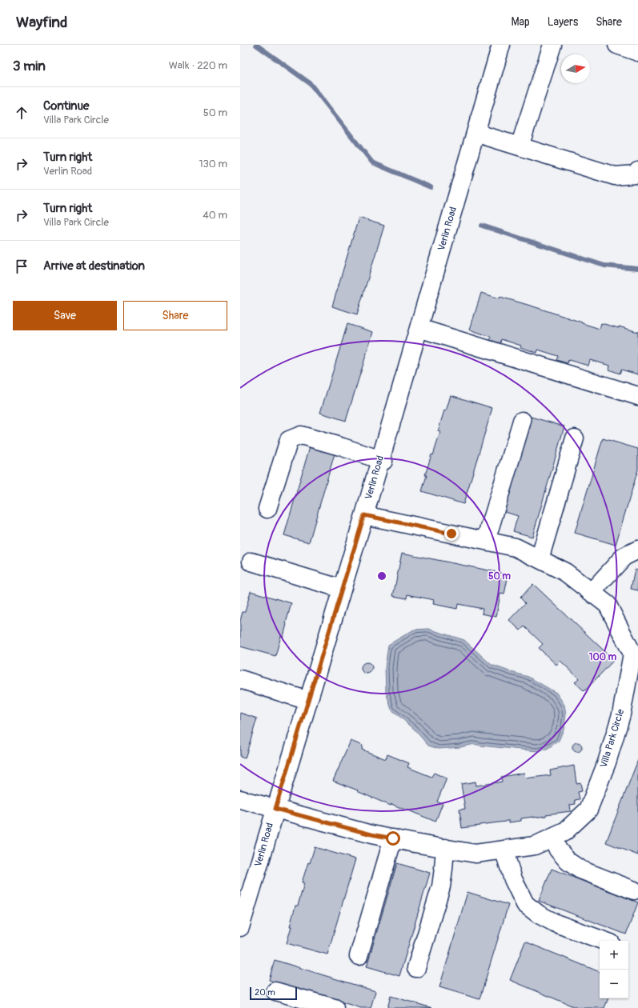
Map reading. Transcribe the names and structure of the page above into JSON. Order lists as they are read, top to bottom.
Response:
{
  "streets": {
    "street": ["Verlin Road", "Villa Park Circle"]
  },
  "crossings": [
    ["Verlin Road", "Villa Park Circle"]
  ],
  "scale_bar": "20 m",
  "north": "right",
  "page": {
    "header": "Wayfind",
    "nav": ["Map", "Layers", "Share"],
    "heading": ["3 min", "Walk · 220 m"],
    "list": [
      ["Continue", "Villa Park Circle", "50 m"],
      ["Turn right", "Verlin Road", "130 m"],
      ["Turn right", "Villa Park Circle", "40 m"],
      "Arrive at destination"
    ],
    "buttons": ["Save", "Share"],
    "map_buttons": ["+", "−"],
    "scale": "20 m"
  },
  "rings": ["50 m", "100 m"]
}
